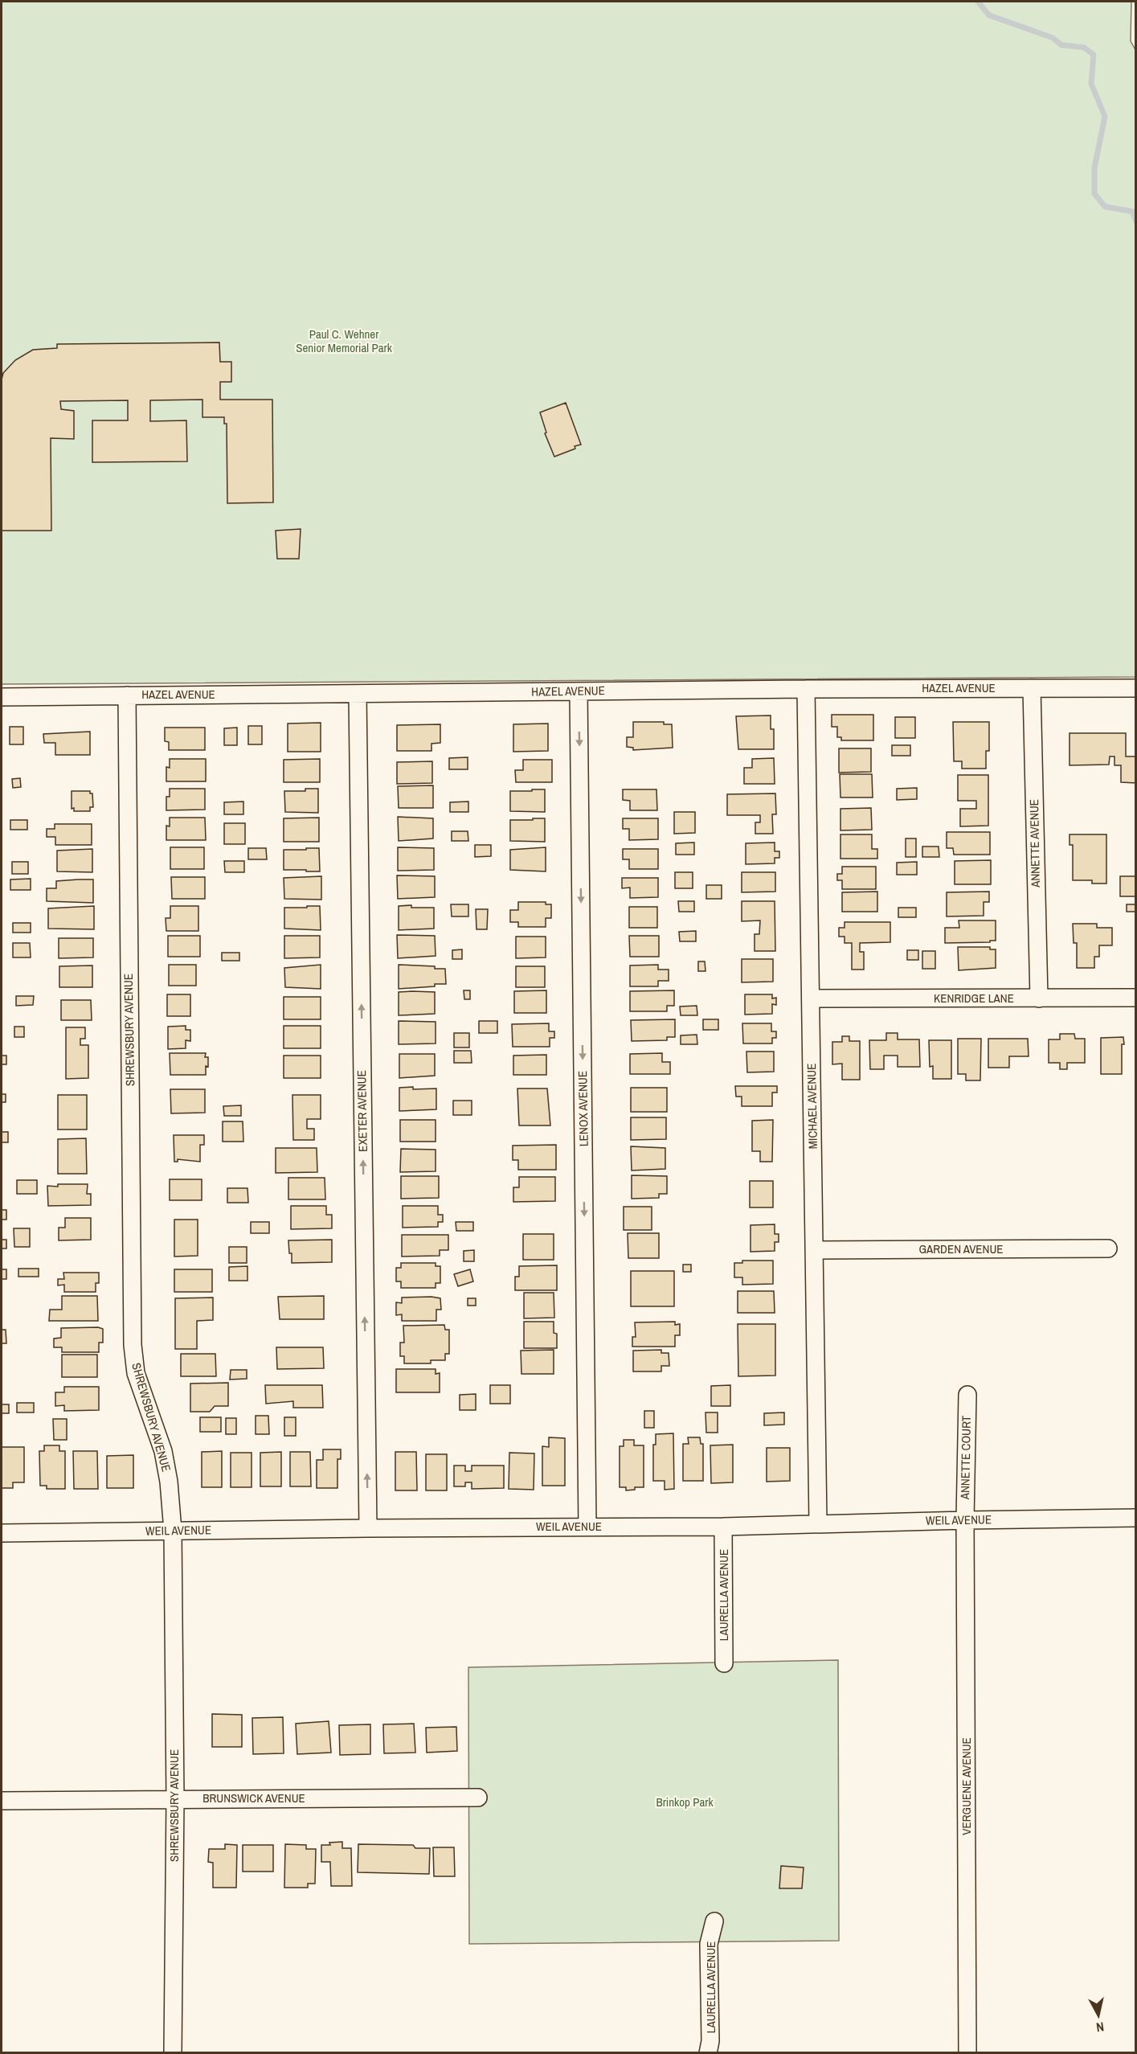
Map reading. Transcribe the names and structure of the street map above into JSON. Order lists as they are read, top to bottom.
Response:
{
  "streets": {
    "street": [
      "HAZEL AVENUE",
      "ANNETTE AVENUE",
      "KENRIDGE LANE",
      "SHREWSBURY AVENUE",
      "MICHAEL AVENUE",
      "LENOX AVENUE",
      "EXETER AVENUE",
      "GARDEN AVENUE",
      "ANNETTE COURT",
      "WEIL AVENUE",
      "LAURELLA AVENUE",
      "VERGUENE AVENUE",
      "BRUNSWICK AVENUE"
    ]
  },
  "crossings": [
    ["HAZEL AVENUE", "ANNETTE AVENUE"],
    ["HAZEL AVENUE", "SHREWSBURY AVENUE"],
    ["HAZEL AVENUE", "MICHAEL AVENUE"],
    ["HAZEL AVENUE", "LENOX AVENUE"],
    ["HAZEL AVENUE", "EXETER AVENUE"],
    ["ANNETTE AVENUE", "KENRIDGE LANE"],
    ["KENRIDGE LANE", "MICHAEL AVENUE"],
    ["SHREWSBURY AVENUE", "WEIL AVENUE"],
    ["SHREWSBURY AVENUE", "BRUNSWICK AVENUE"],
    ["MICHAEL AVENUE", "GARDEN AVENUE"],
    ["MICHAEL AVENUE", "WEIL AVENUE"],
    ["LENOX AVENUE", "WEIL AVENUE"],
    ["EXETER AVENUE", "WEIL AVENUE"],
    ["ANNETTE COURT", "WEIL AVENUE"],
    ["ANNETTE COURT", "VERGUENE AVENUE"],
    ["WEIL AVENUE", "LAURELLA AVENUE"],
    ["WEIL AVENUE", "VERGUENE AVENUE"]
  ],
  "one_way": ["LENOX AVENUE", "EXETER AVENUE"],
  "parks": ["Paul C. Wehner Senior Memorial Park", "Brinkop Park"],
  "north": "bottom"
}
